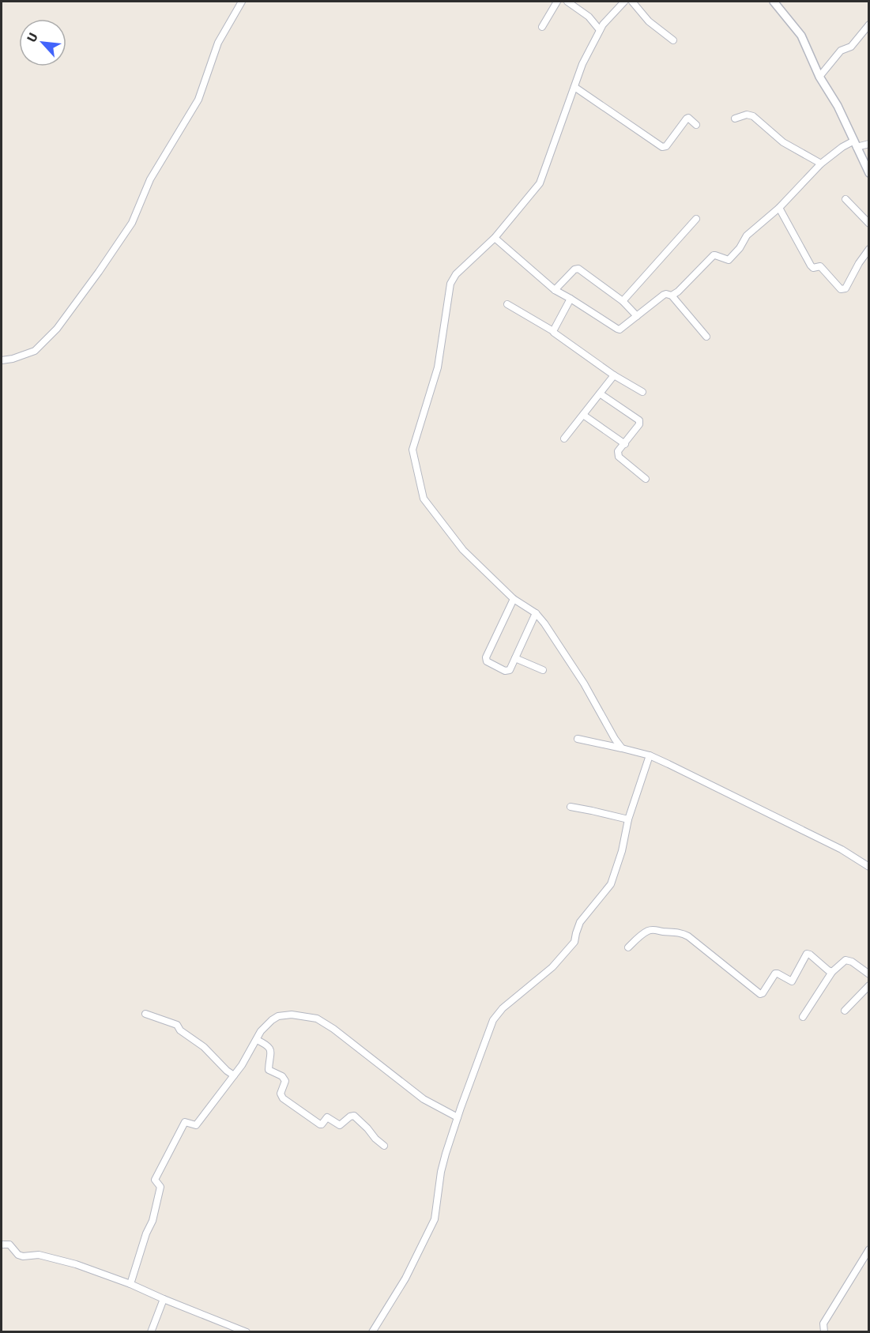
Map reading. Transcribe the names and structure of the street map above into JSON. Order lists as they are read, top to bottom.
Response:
{
  "north": "top left"
}
